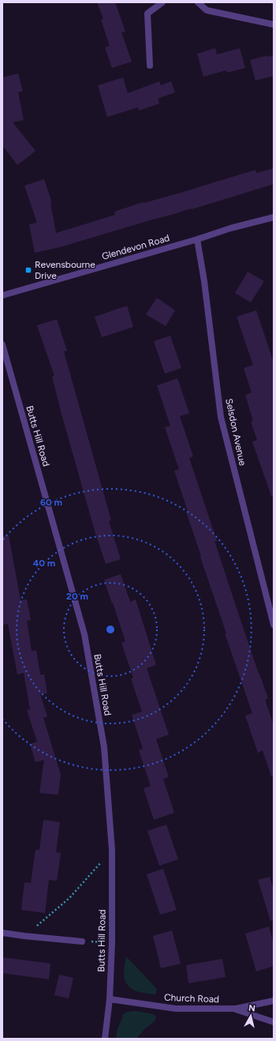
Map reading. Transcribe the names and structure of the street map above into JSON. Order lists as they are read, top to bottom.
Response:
{
  "streets": {
    "street": [
      "Glendevon Road",
      "Selsdon Avenue",
      "Butts Hill Road",
      "Church Road"
    ]
  },
  "crossings": [
    ["Glendevon Road", "Selsdon Avenue"],
    ["Butts Hill Road", "Church Road"]
  ],
  "places": {
    "transit": ["Revensbourne Drive"]
  },
  "north": "top",
  "rings": ["60 m", "40 m", "20 m"]
}
